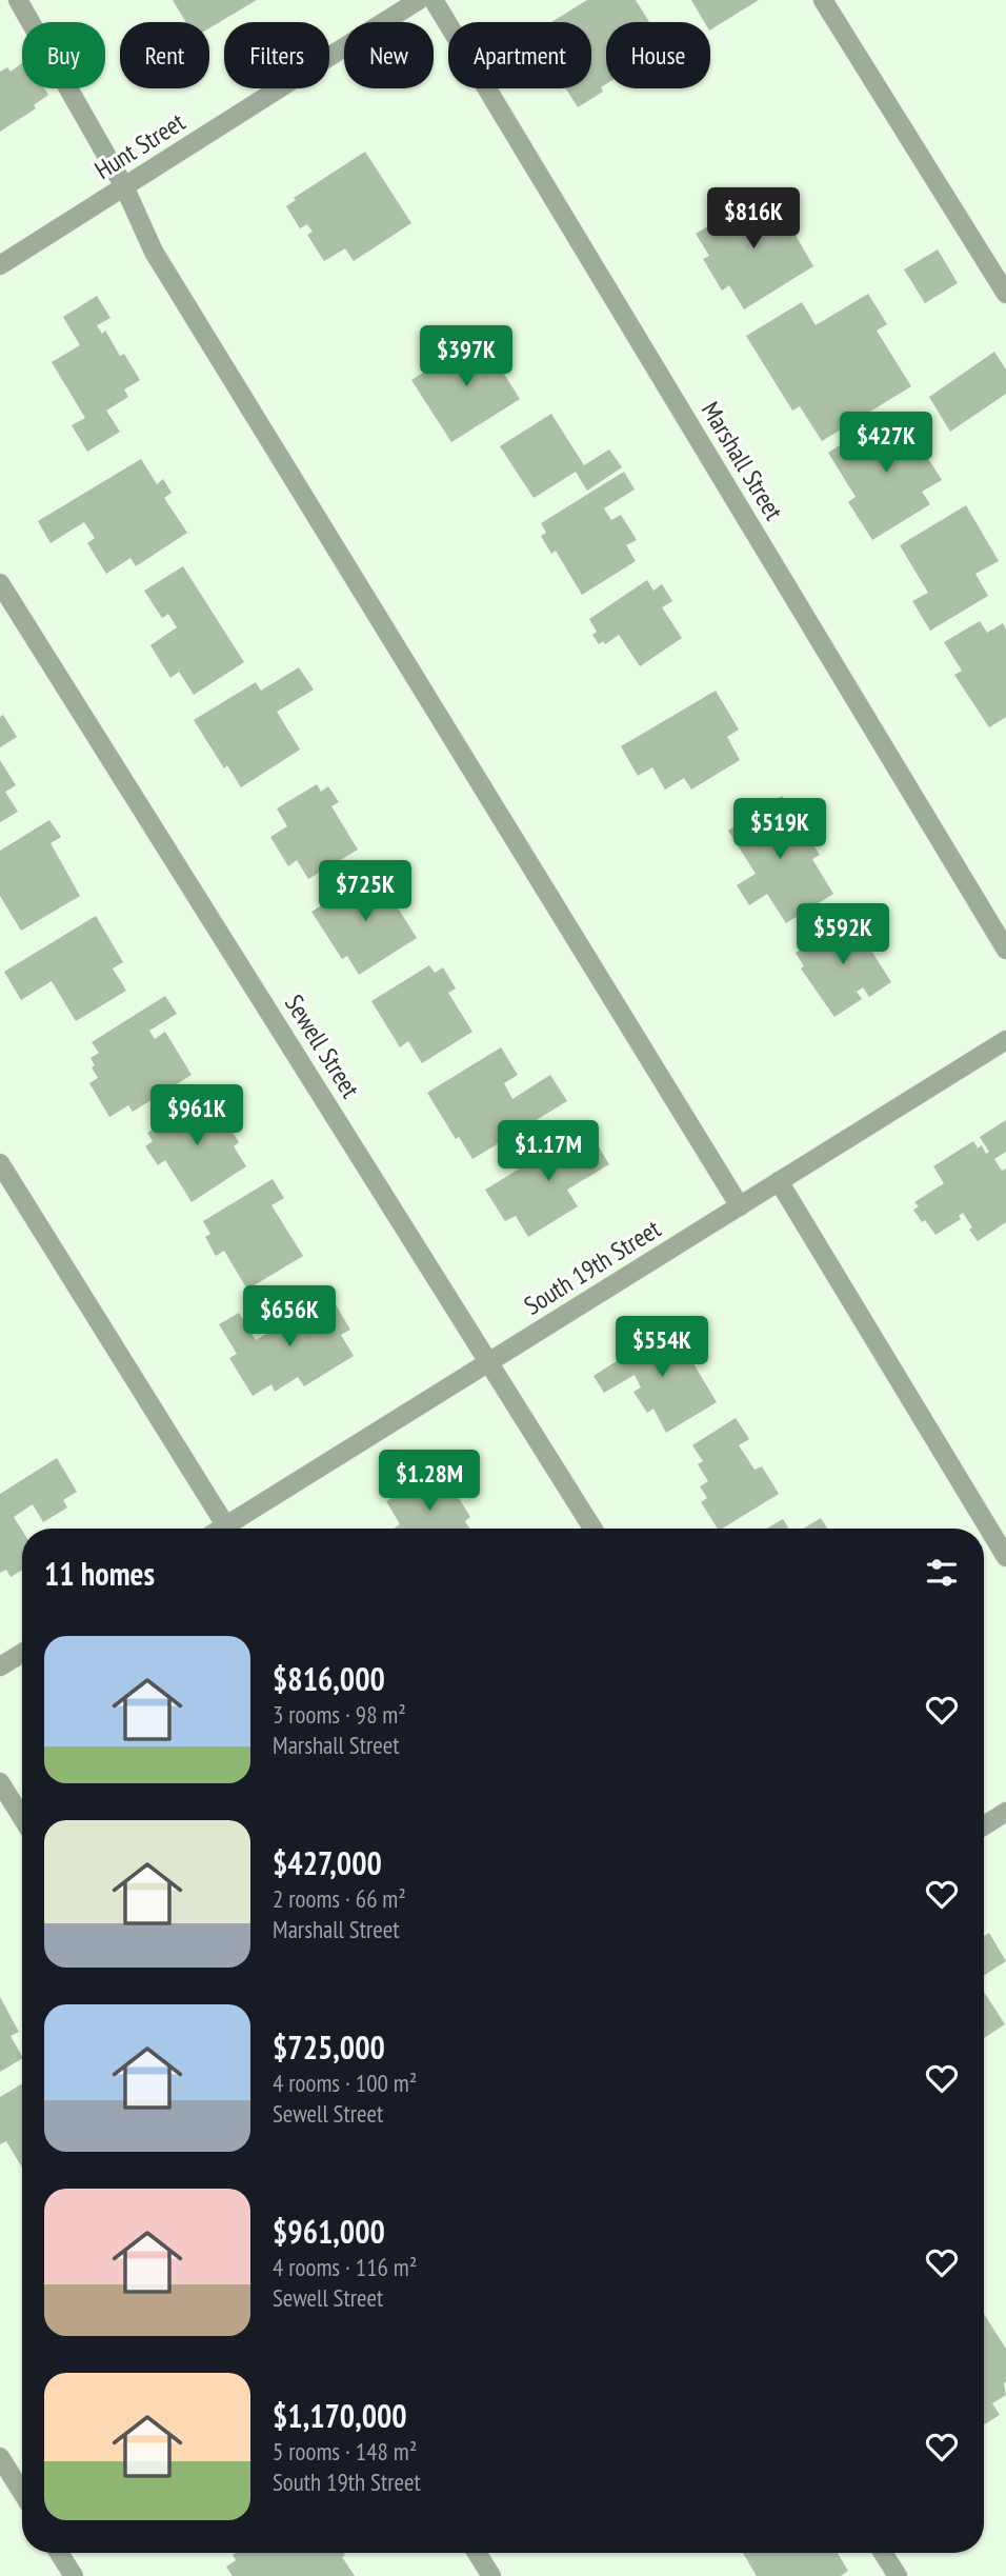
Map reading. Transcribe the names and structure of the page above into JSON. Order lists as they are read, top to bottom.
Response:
{
  "streets": {
    "street": [
      "Hunt Street",
      "Marshall Street",
      "Sewell Street",
      "South 19th Street"
    ]
  },
  "crossings": [
    ["Sewell Street", "South 19th Street"]
  ],
  "page": {
    "chip": [
      "Buy",
      "Rent",
      "Filters",
      "New",
      "Apartment",
      "House"
    ],
    "price": [
      "$816K",
      "$397K",
      "$427K",
      "$519K",
      "$725K",
      "$592K",
      "$961K",
      "$1.17M",
      "$656K",
      "$554K",
      "$1.28M"
    ],
    "heading": "11 homes",
    "list": [
      {
        "name": "$816,000",
        "note": "3 rooms · 98 m² · Marshall Street"
      },
      {
        "name": "$427,000",
        "note": "2 rooms · 66 m² · Marshall Street"
      },
      {
        "name": "$725,000",
        "note": "4 rooms · 100 m² · Sewell Street"
      },
      {
        "name": "$961,000",
        "note": "4 rooms · 116 m² · Sewell Street"
      },
      {
        "name": "$1,170,000",
        "note": "5 rooms · 148 m² · South 19th Street"
      }
    ]
  }
}
